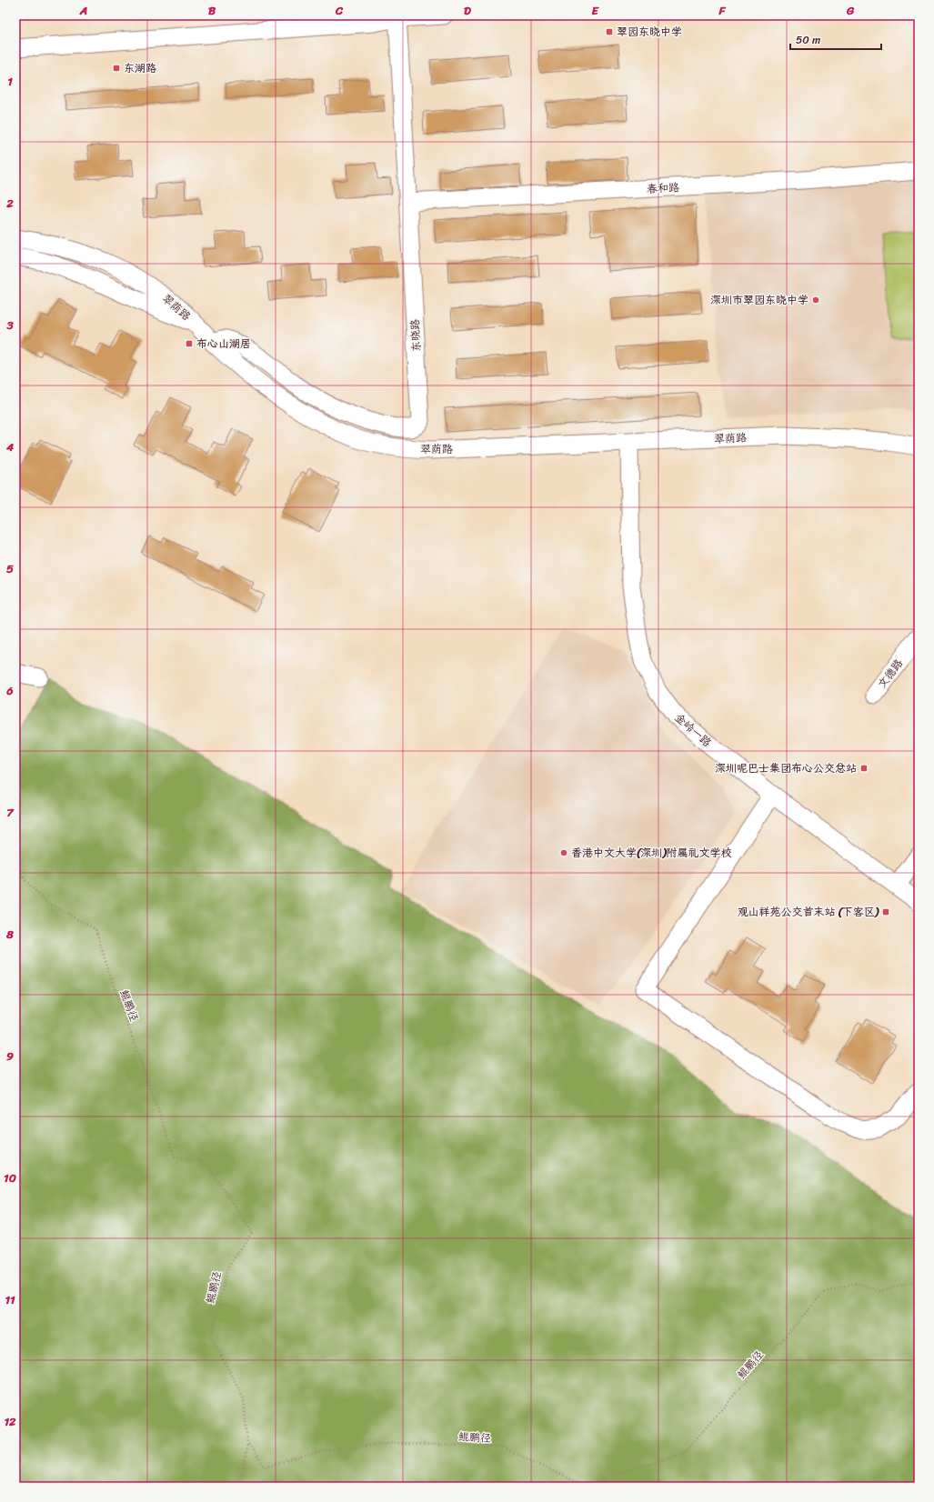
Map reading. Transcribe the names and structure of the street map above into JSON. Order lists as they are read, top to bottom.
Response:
{
  "streets": {
    "street": [
      "春和路",
      "翠荫路",
      "东晓路",
      "文德路",
      "金岭一路"
    ],
    "path": ["鲲鹏径"]
  },
  "crossings": [
    ["春和路", "东晓路"],
    ["翠荫路", "东晓路"],
    ["翠荫路", "金岭一路"]
  ],
  "places": {
    "transit": [
      "翠园东晓中学",
      "东湖路",
      "布心山湖居",
      "深圳呢巴士集团布心公交总站",
      "观山祥苑公交首末站 (下客区)"
    ],
    "other": ["深圳市翠园东晓中学", "香港中文大学(深圳)附属礼文学校"]
  },
  "scale_bar": "50 m",
  "grid": {
    "columns": [
      "A",
      "B",
      "C",
      "D",
      "E",
      "F",
      "G"
    ],
    "rows": [
      "1",
      "2",
      "3",
      "4",
      "5",
      "6",
      "7",
      "8",
      "9",
      "10",
      "11",
      "12"
    ]
  }
}
